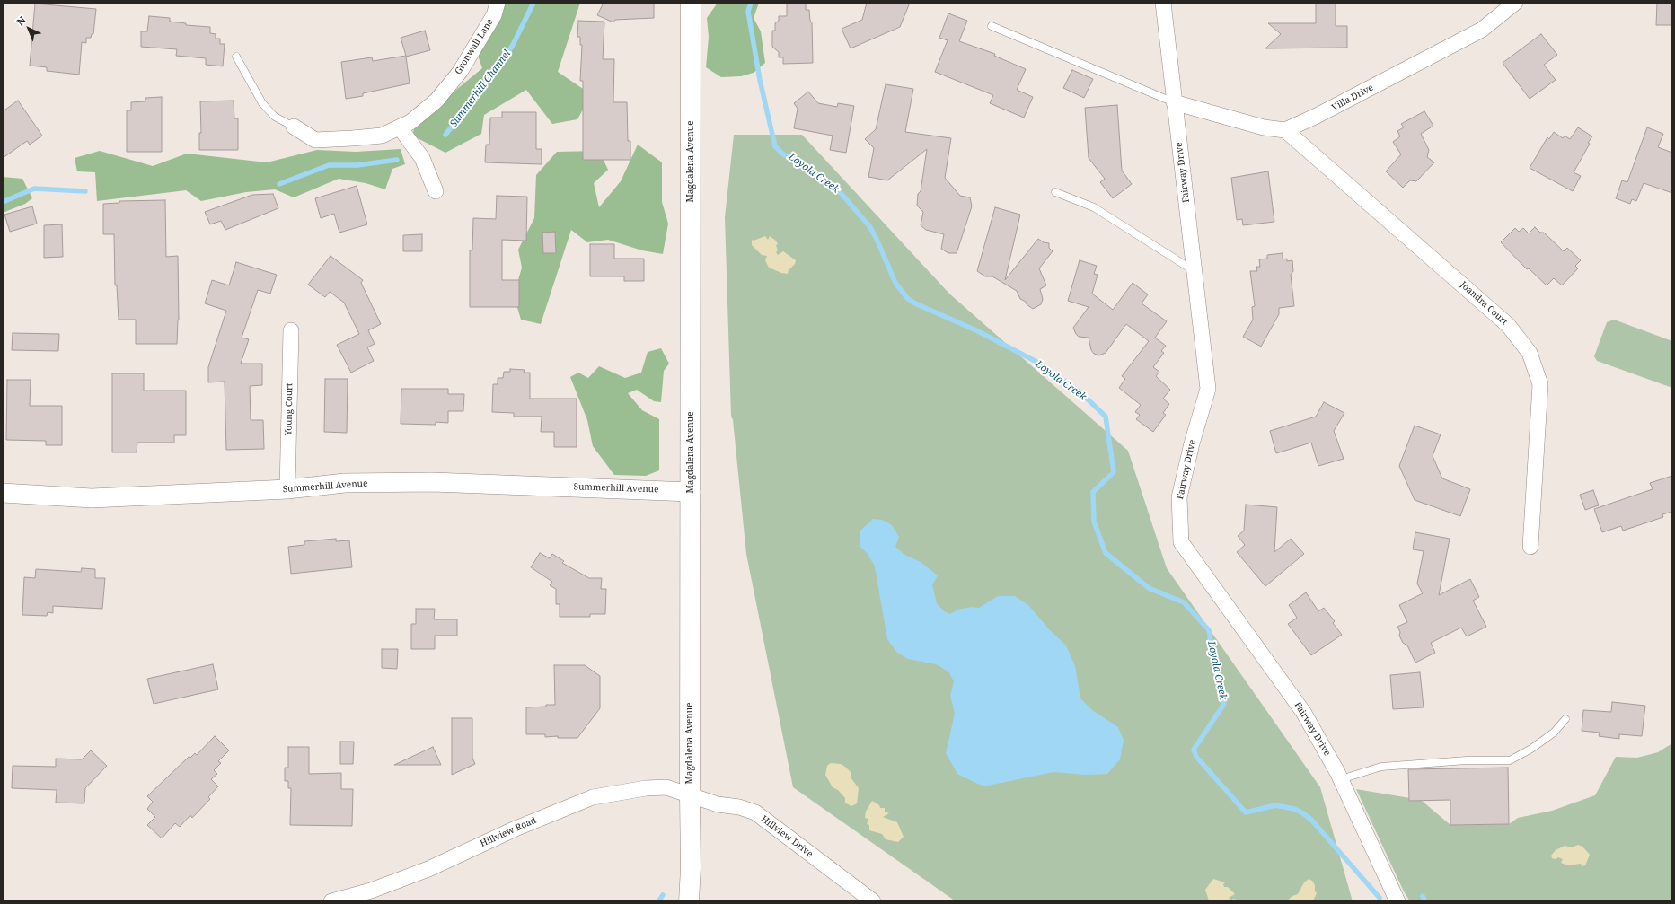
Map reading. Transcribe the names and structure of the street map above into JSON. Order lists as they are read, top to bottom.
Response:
{
  "streets": {
    "main road": ["Magdalena Avenue"],
    "street": [
      "Gronwall Lane",
      "Villa Drive",
      "Fairway Drive",
      "Joandra Court",
      "Young Court",
      "Summerhill Avenue",
      "Hillview Road",
      "Hillview Drive"
    ]
  },
  "crossings": [
    ["Villa Drive", "Joandra Court"],
    ["Magdalena Avenue", "Summerhill Avenue"],
    ["Magdalena Avenue", "Hillview Road"],
    ["Magdalena Avenue", "Hillview Drive"],
    ["Young Court", "Summerhill Avenue"],
    ["Hillview Road", "Hillview Drive"]
  ],
  "water": ["Summerhill Channel", "Loyola Creek"],
  "north": "top left"
}
